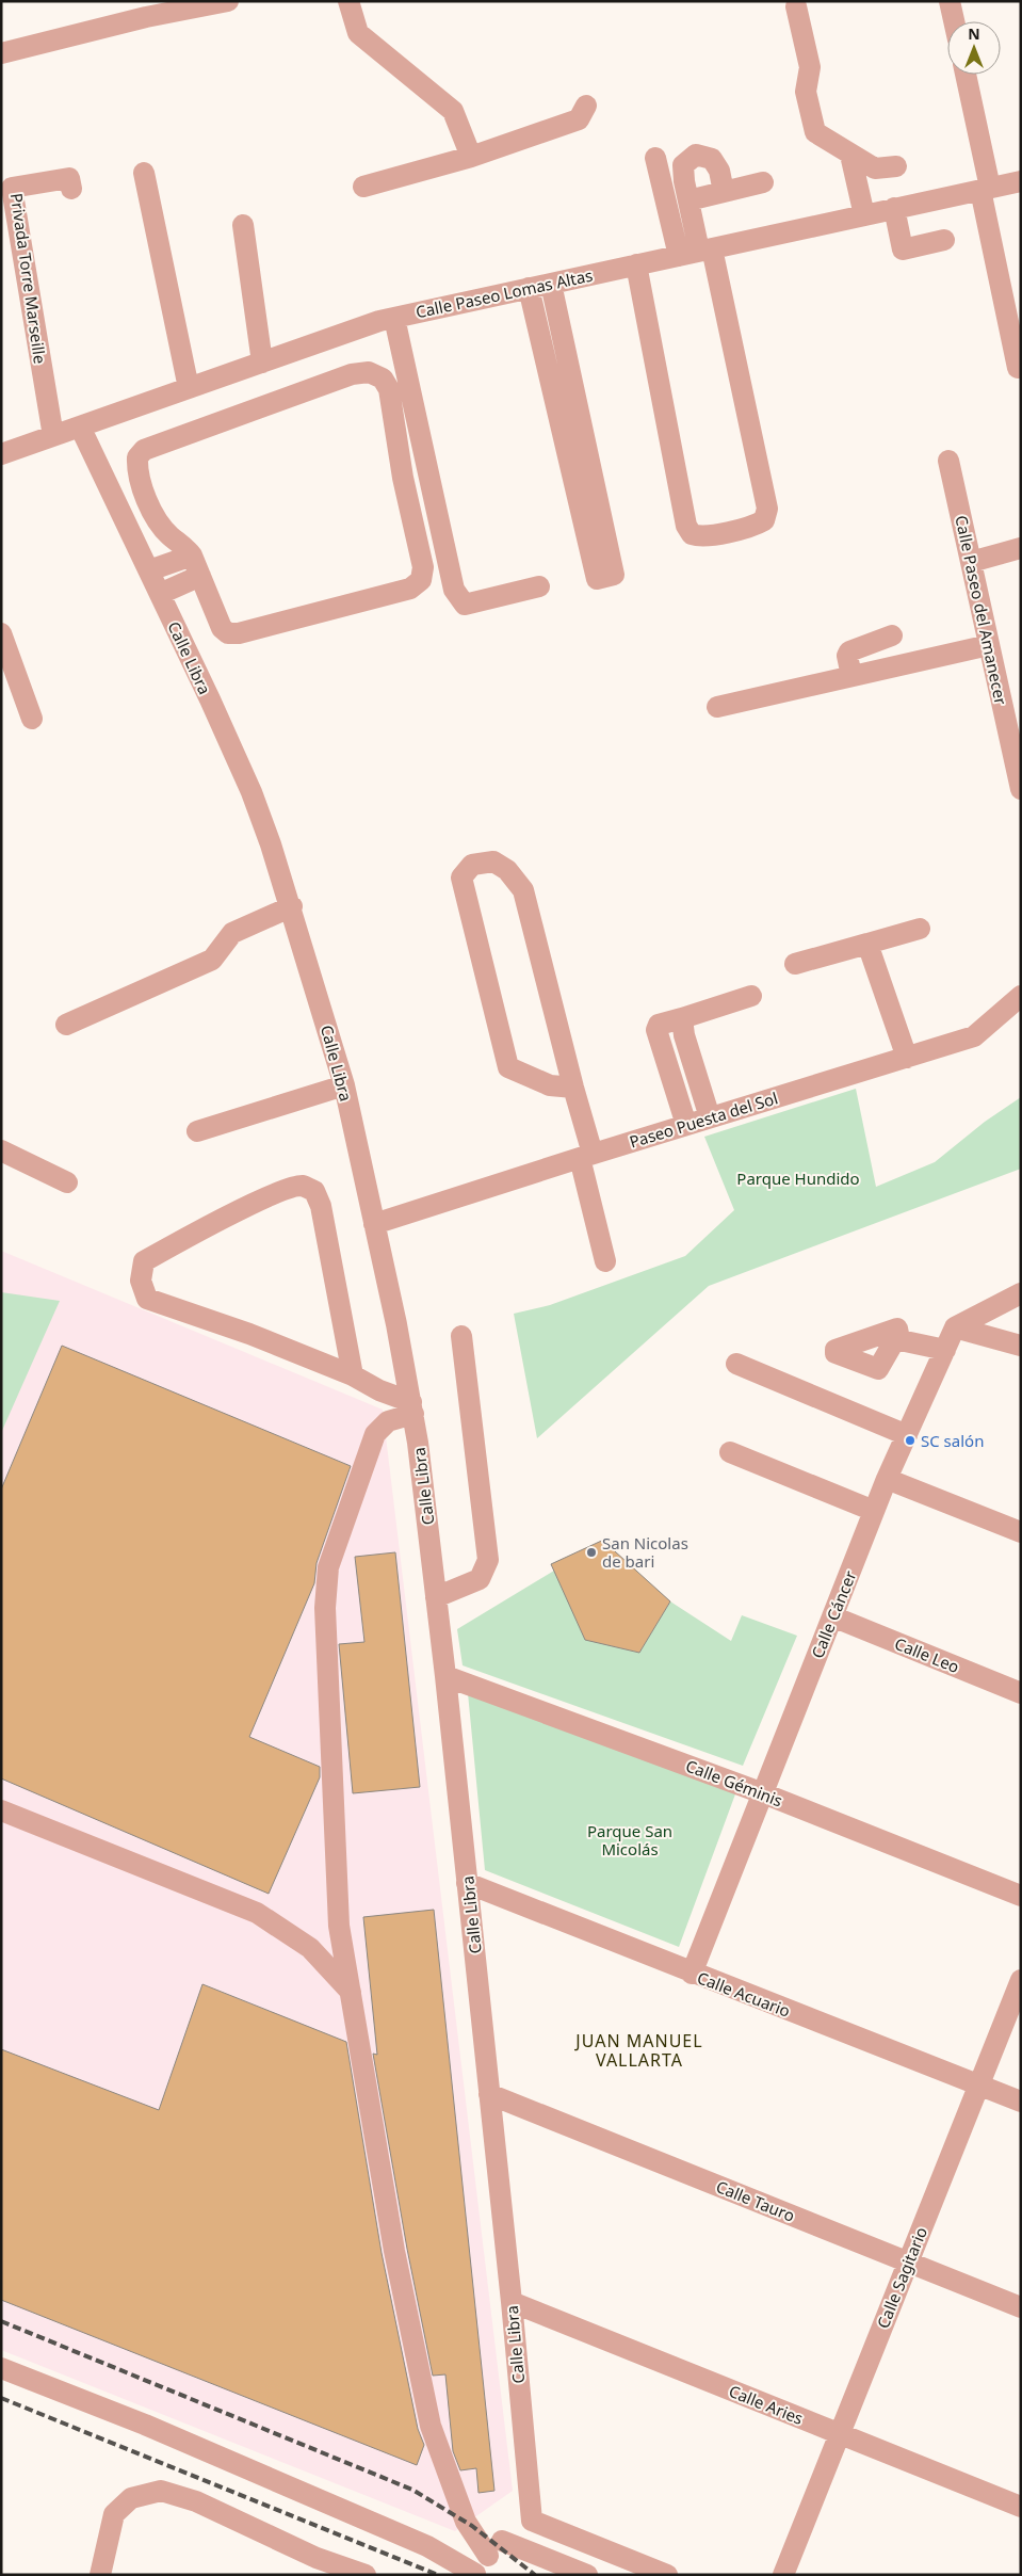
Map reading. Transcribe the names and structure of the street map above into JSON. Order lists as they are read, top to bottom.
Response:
{
  "streets": {
    "street": [
      "Privada Torre Marseille",
      "Calle Paseo Lomas Altas",
      "Calle Paseo del Amanecer",
      "Calle Libra",
      "Paseo Puesta del Sol",
      "Calle Cáncer",
      "Calle Leo",
      "Calle Géminis",
      "Calle Acuario",
      "Calle Tauro",
      "Calle Sagitario",
      "Calle Aries"
    ]
  },
  "crossings": [
    ["Privada Torre Marseille", "Calle Paseo Lomas Altas"],
    ["Calle Paseo Lomas Altas", "Calle Libra"],
    ["Calle Libra", "Paseo Puesta del Sol"],
    ["Calle Libra", "Calle Géminis"],
    ["Calle Libra", "Calle Acuario"],
    ["Calle Libra", "Calle Tauro"],
    ["Calle Libra", "Calle Aries"],
    ["Calle Cáncer", "Calle Leo"],
    ["Calle Cáncer", "Calle Géminis"],
    ["Calle Cáncer", "Calle Acuario"],
    ["Calle Acuario", "Calle Sagitario"],
    ["Calle Tauro", "Calle Sagitario"],
    ["Calle Sagitario", "Calle Aries"]
  ],
  "districts": ["JUAN MANUEL VALLARTA"],
  "parks": ["Parque Hundido", "Parque San Micolás"],
  "places": ["SC salón", "San Nicolas de bari"],
  "north": "top"
}
